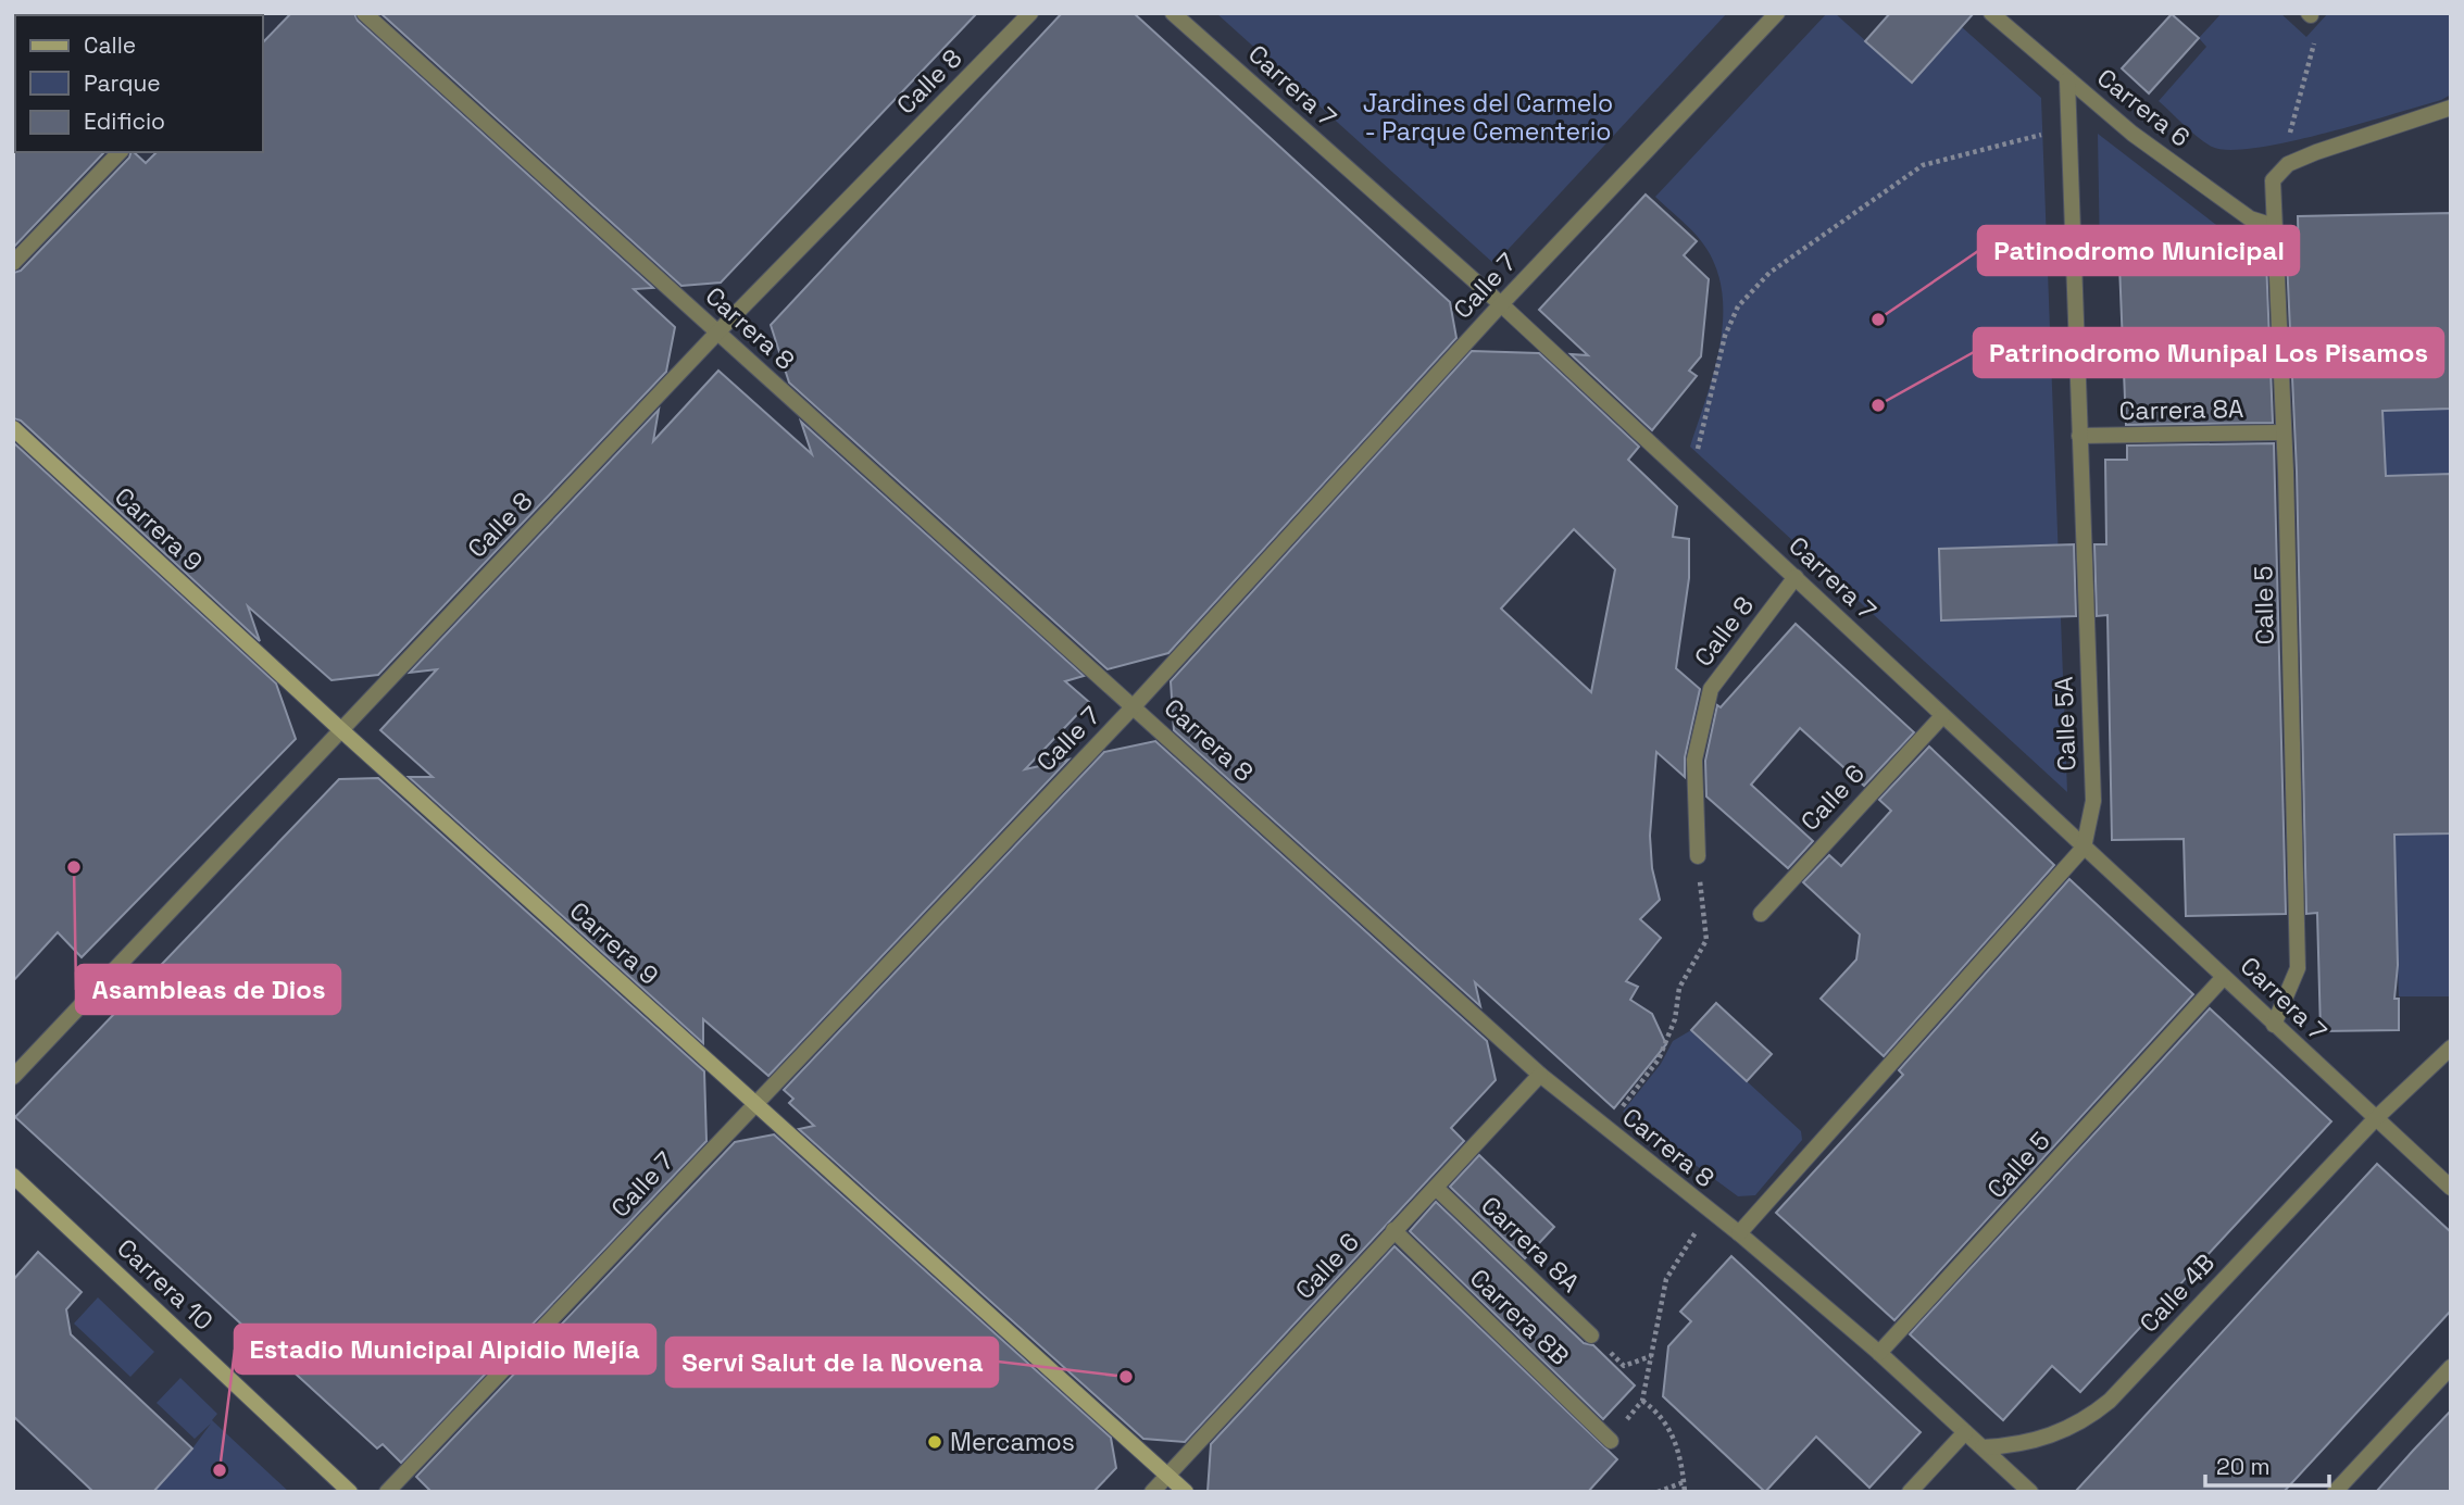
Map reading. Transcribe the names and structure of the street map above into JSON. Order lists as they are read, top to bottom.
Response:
{
  "streets": {
    "main road": ["Carrera 9", "Carrera 10"],
    "street": [
      "Calle 8",
      "Carrera 7",
      "Carrera 6",
      "Calle 7",
      "Carrera 8",
      "Carrera 8A",
      "Calle 5",
      "Calle 5A",
      "Calle 6",
      "Calle 4B",
      "Carrera 8B"
    ]
  },
  "crossings": [
    ["Calle 8", "Carrera 7"],
    ["Calle 8", "Carrera 8"],
    ["Calle 8", "Carrera 9"],
    ["Carrera 7", "Calle 7"],
    ["Carrera 7", "Calle 5"],
    ["Carrera 7", "Calle 5A"],
    ["Carrera 7", "Calle 6"],
    ["Carrera 7", "Calle 4B"],
    ["Carrera 6", "Calle 5"],
    ["Carrera 6", "Calle 5A"],
    ["Calle 7", "Carrera 8"],
    ["Calle 7", "Carrera 9"],
    ["Carrera 8", "Calle 5"],
    ["Carrera 8", "Calle 5A"],
    ["Carrera 8", "Calle 6"],
    ["Carrera 8", "Calle 4B"],
    ["Carrera 8A", "Calle 5"],
    ["Carrera 8A", "Calle 5A"],
    ["Carrera 8A", "Calle 6"],
    ["Carrera 9", "Calle 6"],
    ["Calle 6", "Carrera 8B"]
  ],
  "parks": ["Jardines del Carmelo - Parque Cementerio"],
  "places": [
    "Patinodromo Municipal",
    "Patrinodromo Munipal Los Pisamos",
    "Asambleas de Dios",
    "Servi Salut de la Novena",
    "Mercamos",
    "Estadio Municipal Alpidio Mejía"
  ],
  "legend": ["Calle", "Parque", "Edificio"],
  "scale_bar": "20 m"
}
